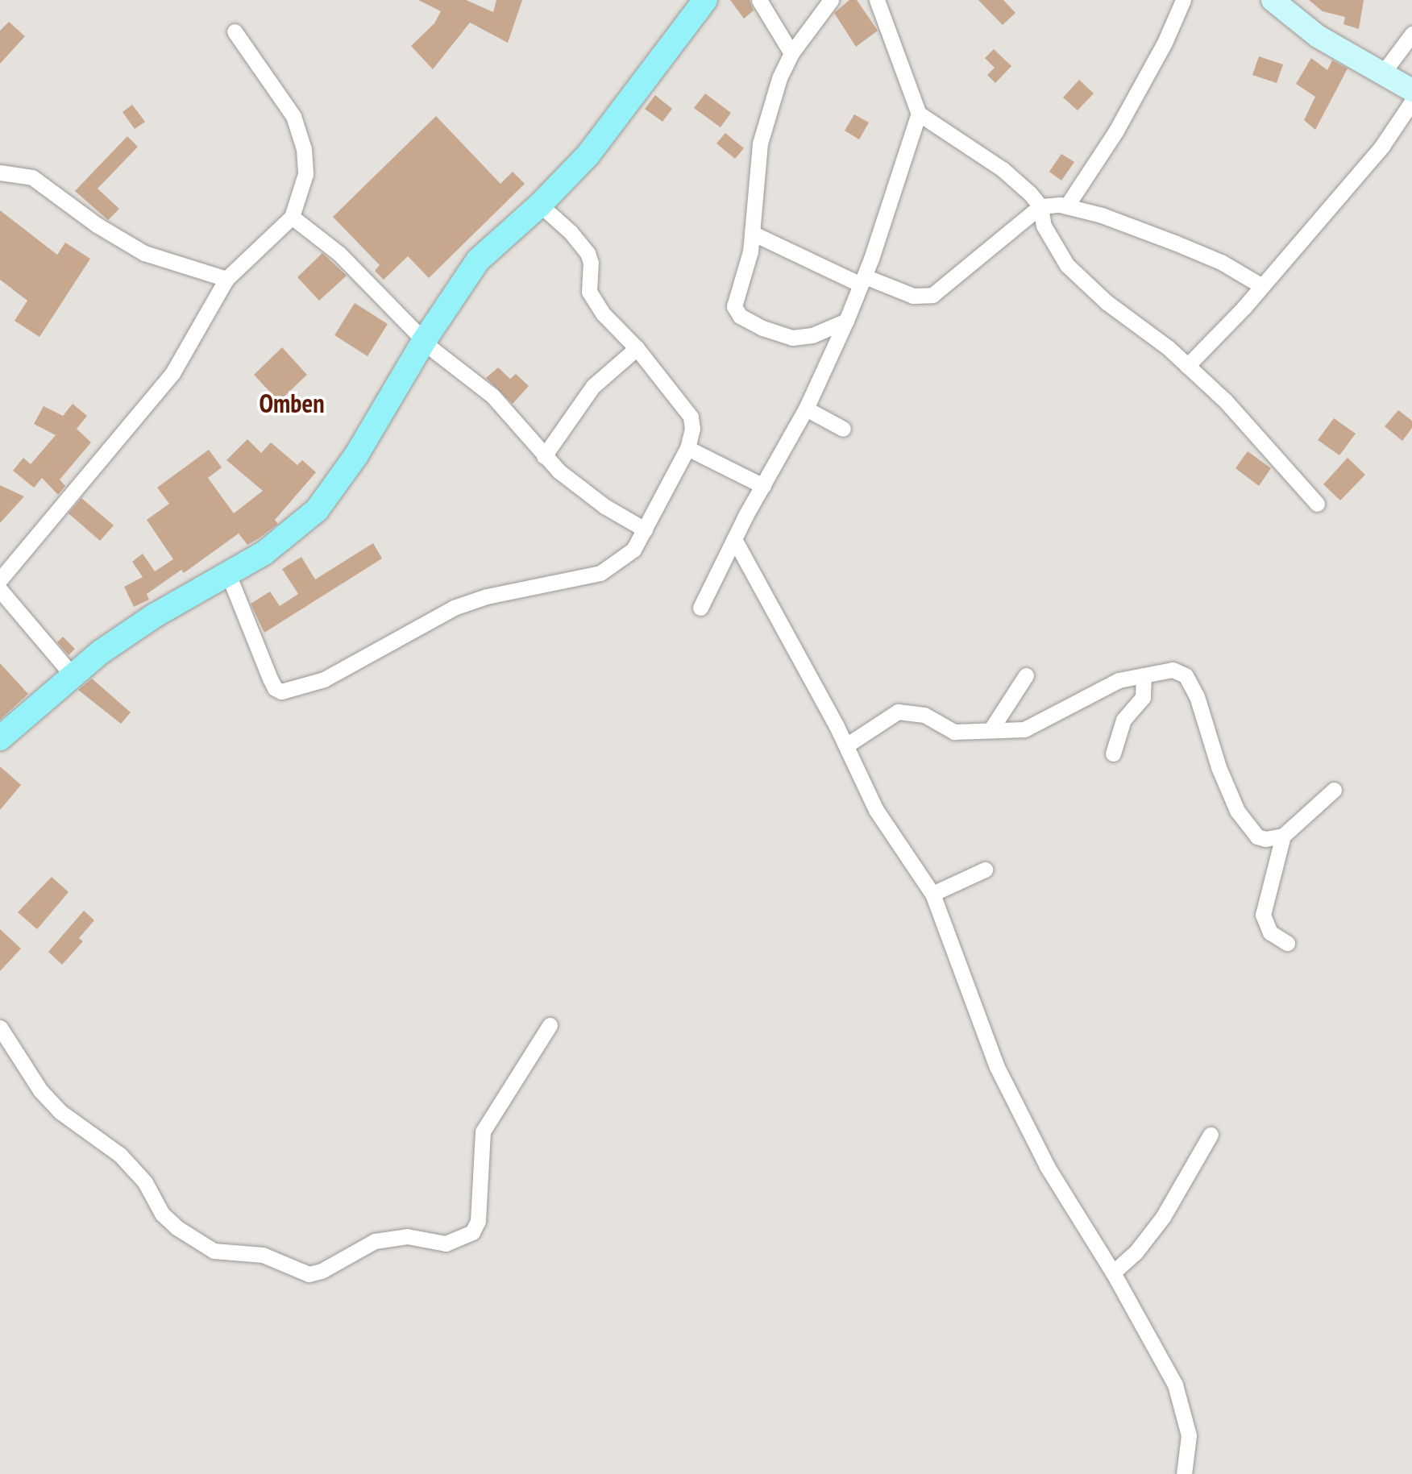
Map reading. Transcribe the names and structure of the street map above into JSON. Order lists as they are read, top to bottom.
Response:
{
  "districts": ["Omben"]
}
